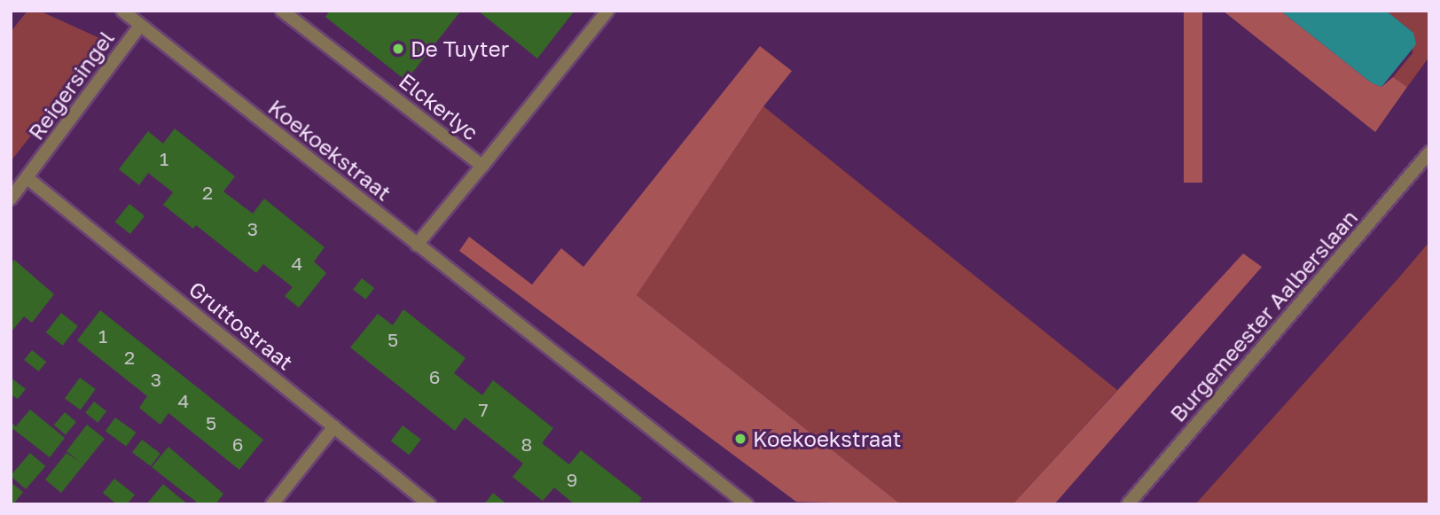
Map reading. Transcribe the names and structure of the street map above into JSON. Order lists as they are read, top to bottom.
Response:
{
  "streets": {
    "street": [
      "Reigersingel",
      "Elckerlyc",
      "Koekoekstraat",
      "Burgemeester Aalberslaan",
      "Gruttostraat"
    ]
  },
  "crossings": [
    ["Reigersingel", "Koekoekstraat"],
    ["Reigersingel", "Gruttostraat"],
    ["Elckerlyc", "Koekoekstraat"]
  ],
  "places": ["De Tuyter", "Koekoekstraat"],
  "house_numbers": [
    "1",
    "2",
    "3",
    "4",
    "1",
    "5",
    "2",
    "6",
    "3",
    "4",
    "7",
    "5",
    "6",
    "8",
    "9"
  ]
}
